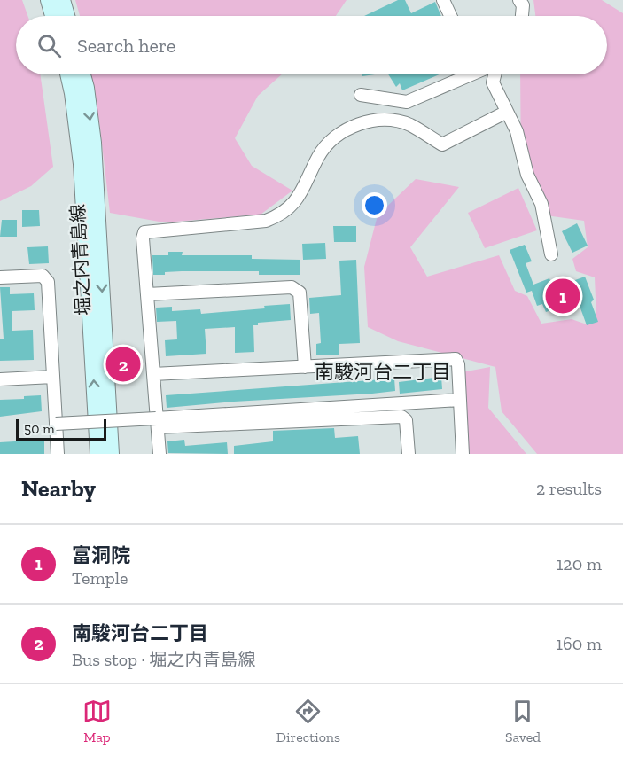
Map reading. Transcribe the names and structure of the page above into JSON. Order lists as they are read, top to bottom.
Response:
{
  "streets": {
    "main road": ["堀之内青島線"]
  },
  "districts": ["南駿河台二丁目"],
  "scale_bar": "50 m",
  "page": {
    "search": "Search here",
    "pins": ["1", "2"],
    "scale": "50 m",
    "heading": ["Nearby", "2 results"],
    "list": [
      {
        "mark": "1",
        "name": "富洞院",
        "note": "Temple",
        "value": "120 m"
      },
      {
        "mark": "2",
        "name": "南駿河台二丁目",
        "note": "Bus stop · 堀之内青島線",
        "value": "160 m"
      }
    ],
    "nav": ["Map", "Directions", "Saved"]
  }
}
